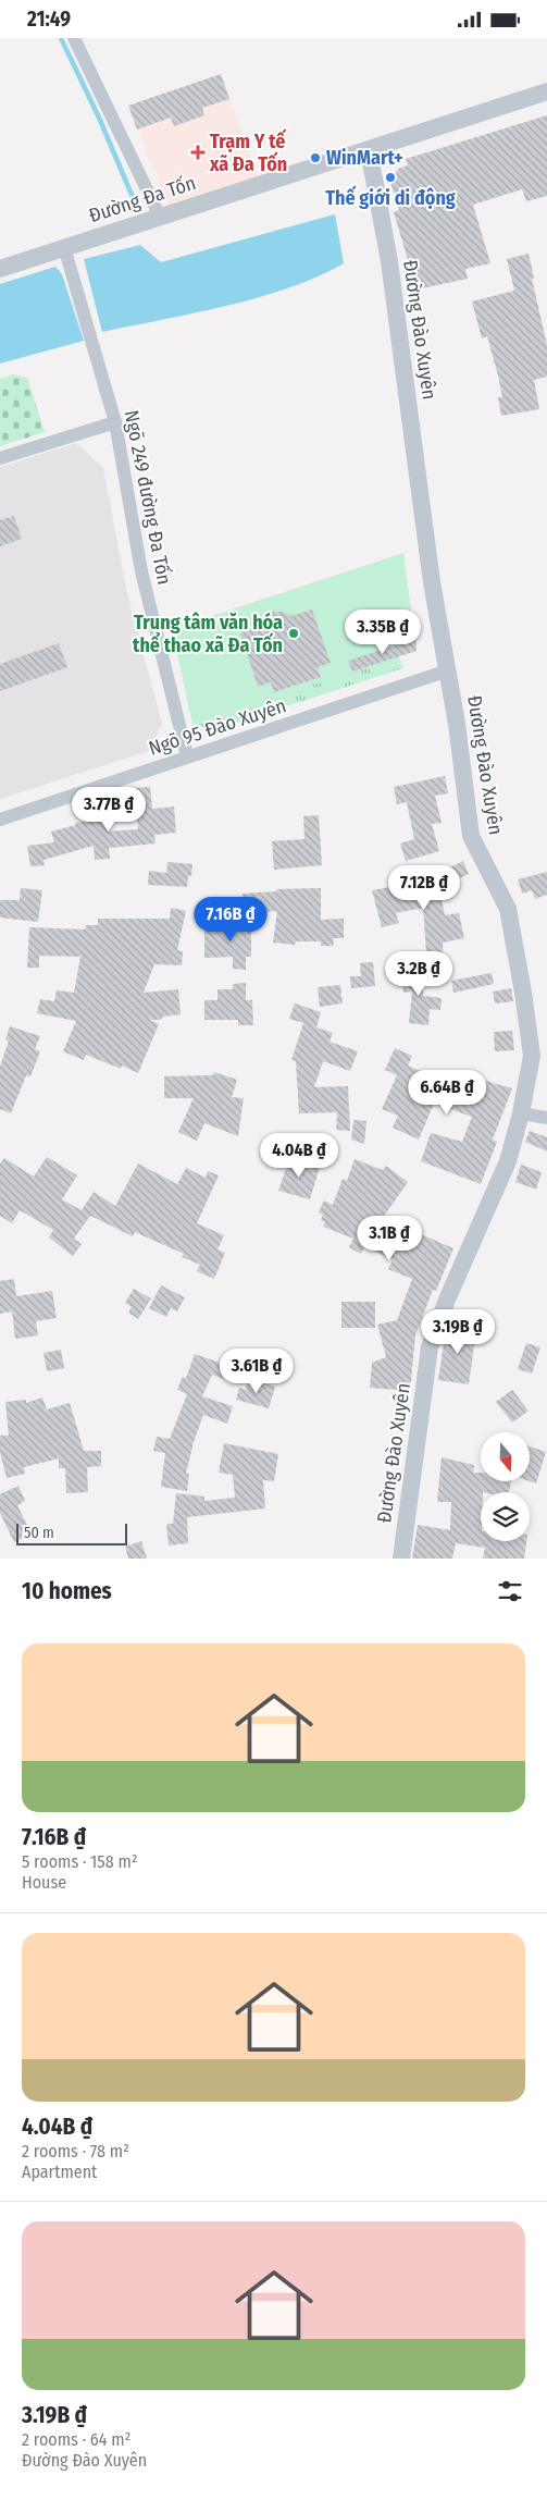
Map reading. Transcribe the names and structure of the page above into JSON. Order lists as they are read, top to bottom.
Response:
{
  "streets": {
    "street": [
      "Đường Đa Tốn",
      "Đường Đào Xuyên",
      "Ngõ 249 đường Đa Tốn",
      "Ngõ 95 Đào Xuyên"
    ]
  },
  "crossings": [
    ["Đường Đa Tốn", "Đường Đào Xuyên"],
    ["Đường Đa Tốn", "Ngõ 249 đường Đa Tốn"],
    ["Đường Đào Xuyên", "Ngõ 95 Đào Xuyên"],
    ["Ngõ 249 đường Đa Tốn", "Ngõ 95 Đào Xuyên"]
  ],
  "places": {
    "health": ["Trạm Y tế xã Đa Tốn"],
    "other": ["WinMart+", "Thế giới di động", "Trung tâm văn hóa thể thao xã Đa Tốn"]
  },
  "scale_bar": "50 m",
  "north": "bottom",
  "page": {
    "status": "21:49",
    "price": [
      "3.35B ₫",
      "3.77B ₫",
      "7.12B ₫",
      "7.16B ₫",
      "3.2B ₫",
      "6.64B ₫",
      "4.04B ₫",
      "3.1B ₫",
      "3.19B ₫",
      "3.61B ₫"
    ],
    "scale": "50 m",
    "heading": "10 homes",
    "list": [
      {
        "name": "7.16B ₫",
        "note": "5 rooms · 158 m² · House"
      },
      {
        "name": "4.04B ₫",
        "note": "2 rooms · 78 m² · Apartment"
      },
      {
        "name": "3.19B ₫",
        "note": "2 rooms · 64 m² · Đường Đào Xuyên"
      }
    ]
  }
}
